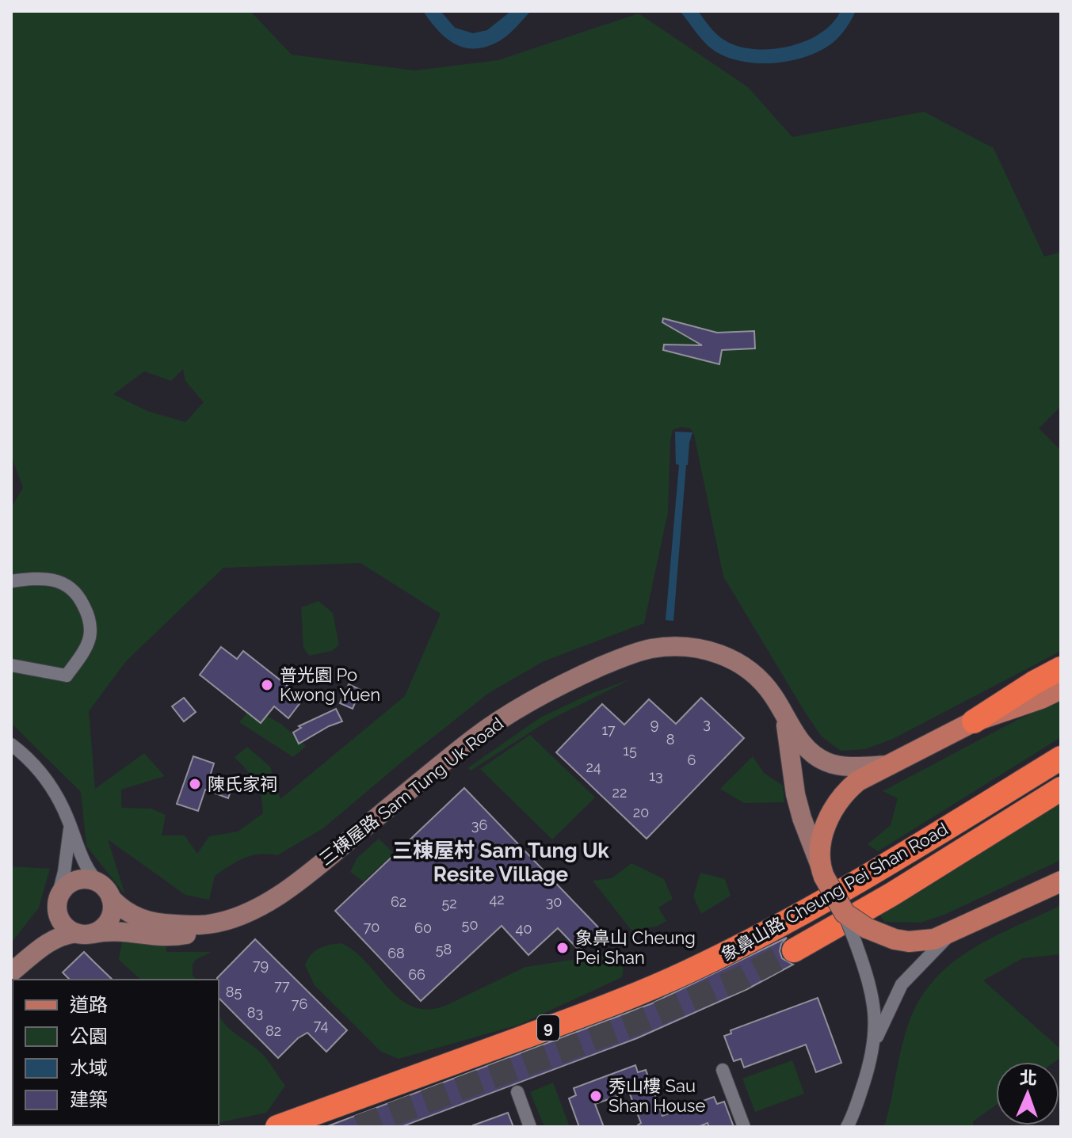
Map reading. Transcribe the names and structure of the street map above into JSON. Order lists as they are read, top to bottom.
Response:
{
  "streets": {
    "highway": ["象鼻山路 Cheung Pei Shan Road", "9"],
    "street": ["三棟屋路 Sam Tung Uk Road"]
  },
  "districts": ["三棟屋村 Sam Tung Uk Resite Village"],
  "places": [
    "普光園 Po Kwong Yuen",
    "陳氏家祠",
    "象鼻山 Cheung Pei Shan",
    "秀山樓 Sau Shan House"
  ],
  "house_numbers": [
    "3",
    "9",
    "17",
    "8",
    "15",
    "6",
    "24",
    "13",
    "22",
    "20",
    "36",
    "42",
    "62",
    "30",
    "52",
    "50",
    "70",
    "60",
    "40",
    "58",
    "68",
    "79",
    "66",
    "77",
    "85",
    "76",
    "83",
    "74",
    "82"
  ],
  "legend": [
    "道路",
    "公園",
    "水域",
    "建築"
  ],
  "north": "top"
}
